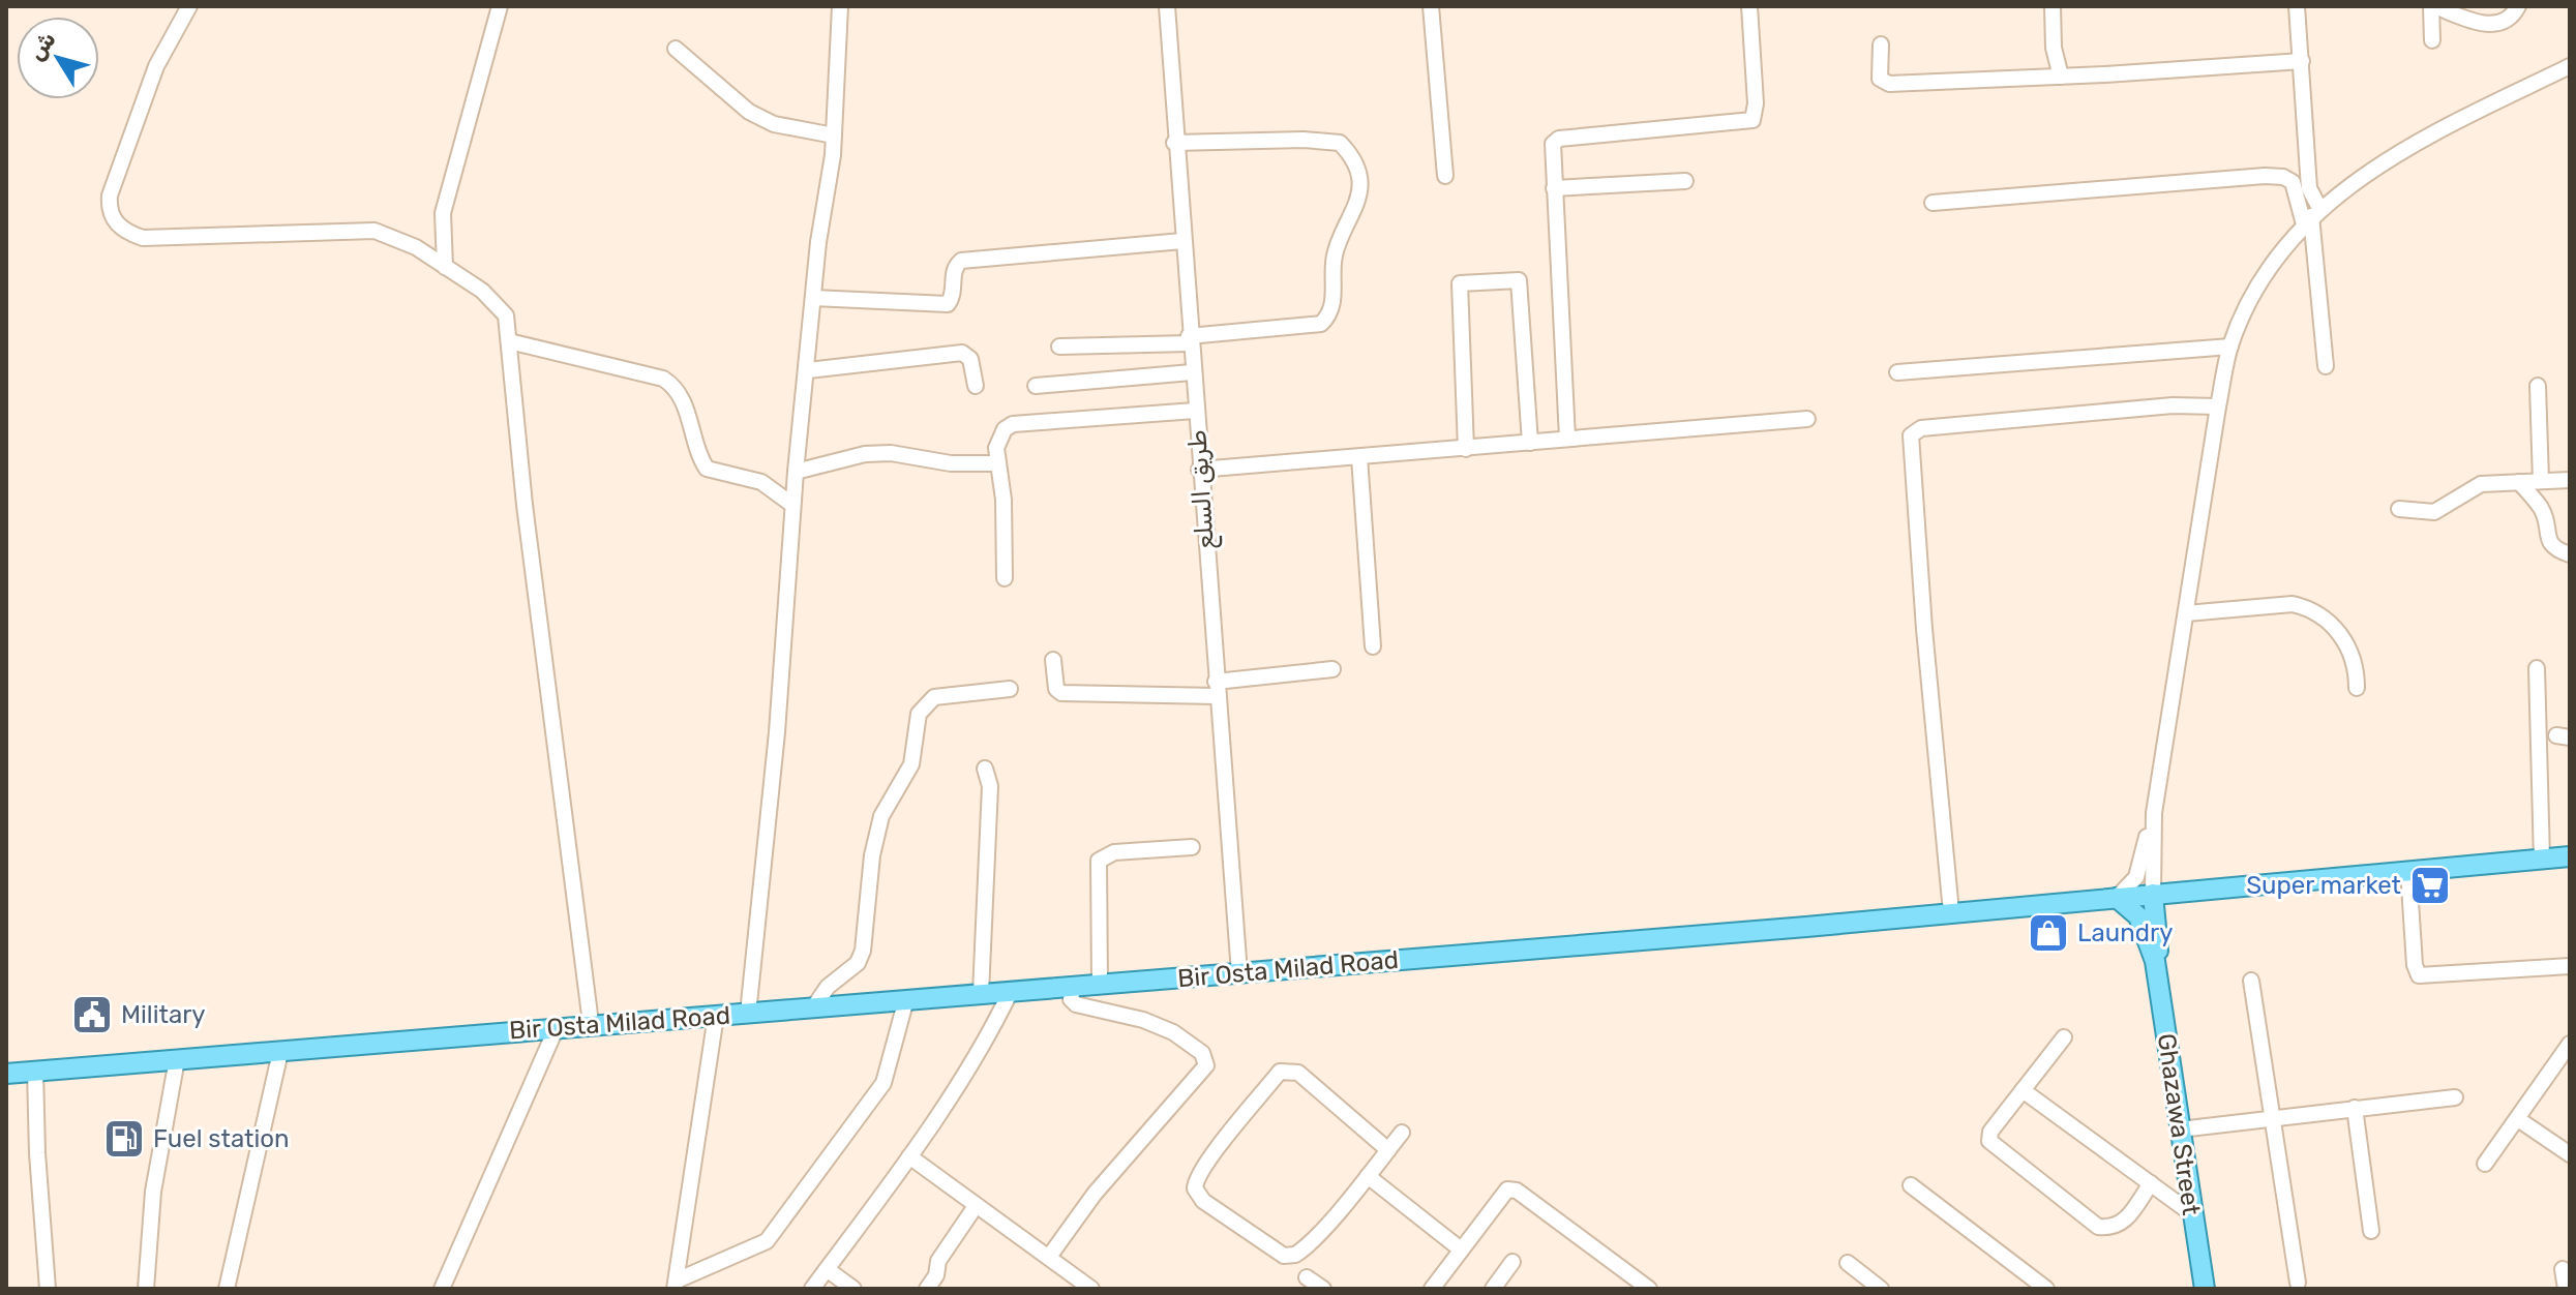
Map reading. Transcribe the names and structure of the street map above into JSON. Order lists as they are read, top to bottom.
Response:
{
  "streets": {
    "main road": ["Bir Osta Milad Road", "Ghazawa Street"],
    "street": ["طريق السلع"]
  },
  "crossings": [
    ["طريق السلع", "Bir Osta Milad Road"]
  ],
  "places": {
    "supermarket": ["Super market"],
    "shop": ["Laundry"],
    "public building": ["Military"],
    "fuel station": ["Fuel station"]
  },
  "north": "top left"
}
